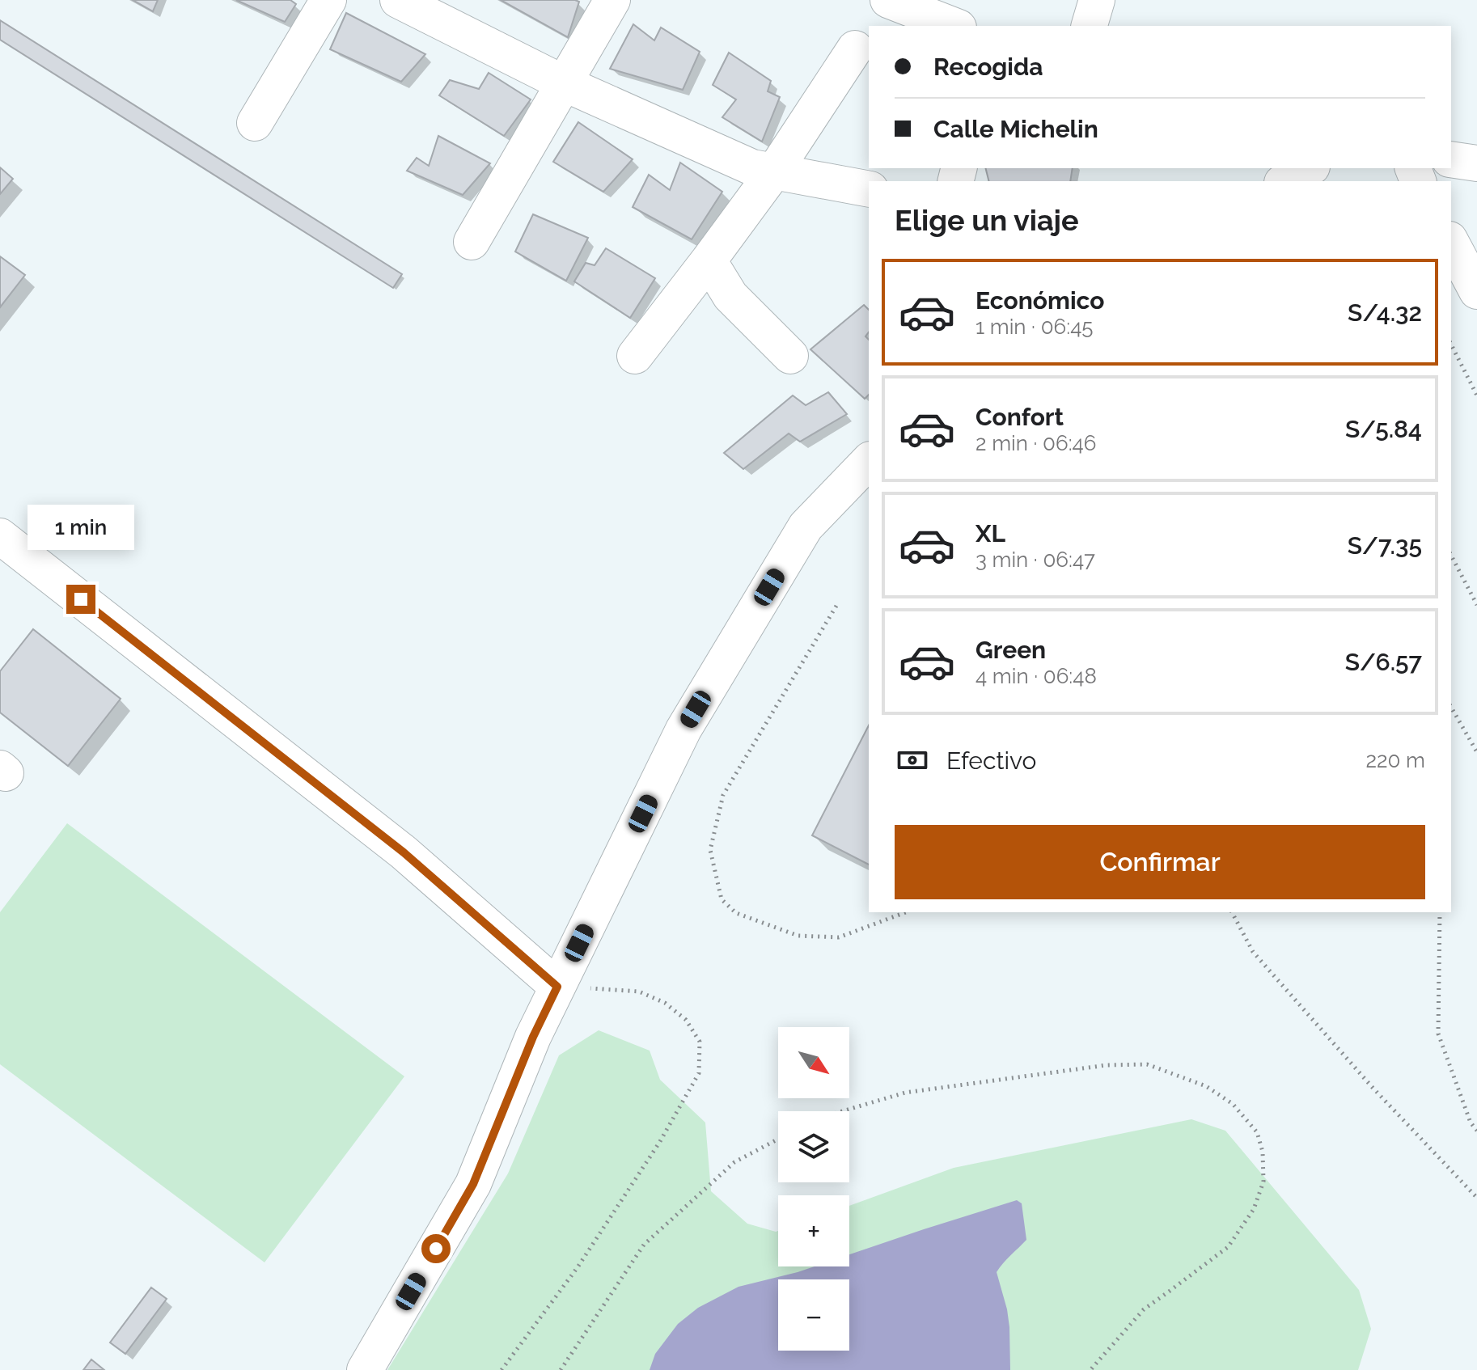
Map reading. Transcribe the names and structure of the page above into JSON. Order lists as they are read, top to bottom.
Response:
{
  "north": "bottom right",
  "page": {
    "banner": ["Recogida", "Calle Michelin"],
    "heading": "Elige un viaje",
    "list": [
      {
        "name": "Económico",
        "note": "1 min · 06:45",
        "value": "S/4.32"
      },
      {
        "name": "Confort",
        "note": "2 min · 06:46",
        "value": "S/5.84"
      },
      {
        "name": "XL",
        "note": "3 min · 06:47",
        "value": "S/7.35"
      },
      {
        "name": "Green",
        "note": "4 min · 06:48",
        "value": "S/6.57"
      }
    ],
    "bubble": "1 min",
    "pay": ["Efectivo", "220 m"],
    "buttons": "Confirmar",
    "map_buttons": ["+", "−"]
  }
}
